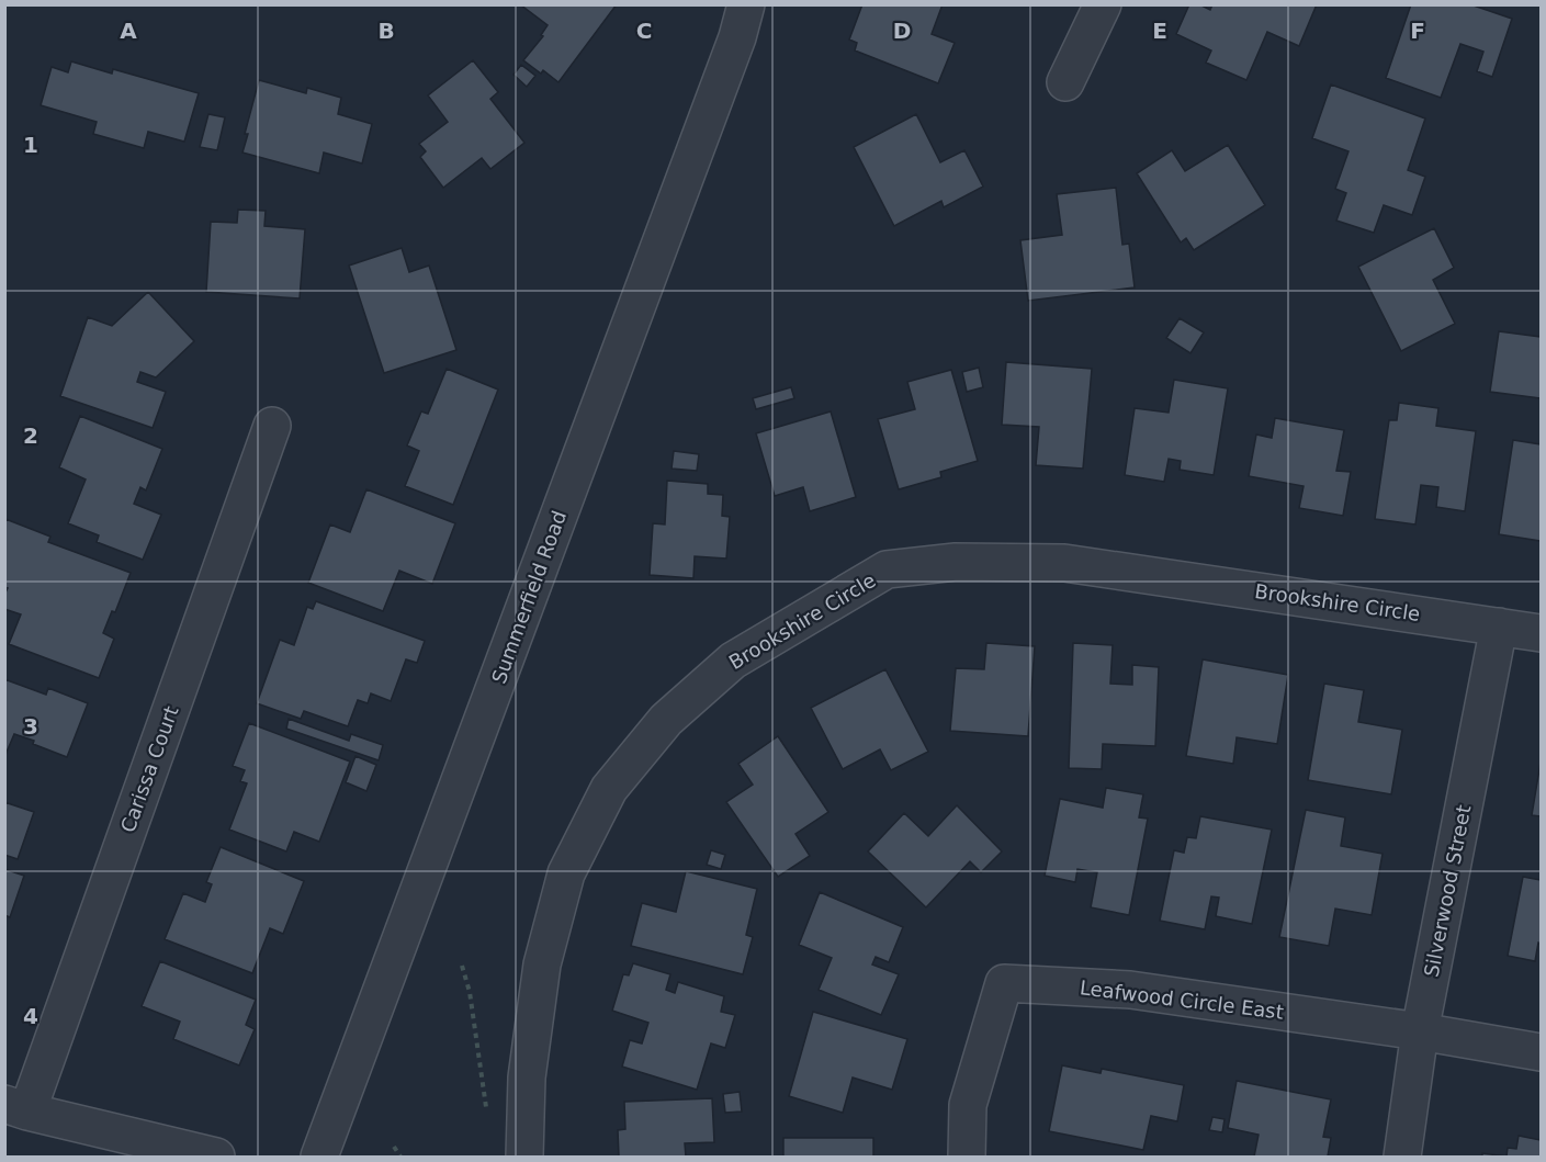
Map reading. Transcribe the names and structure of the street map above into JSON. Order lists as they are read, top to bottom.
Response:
{
  "streets": {
    "street": [
      "Summerfield Road",
      "Brookshire Circle",
      "Carissa Court",
      "Silverwood Street",
      "Leafwood Circle East"
    ]
  },
  "crossings": [
    ["Brookshire Circle", "Silverwood Street"],
    ["Silverwood Street", "Leafwood Circle East"]
  ],
  "grid": {
    "columns": [
      "A",
      "B",
      "C",
      "D",
      "E",
      "F"
    ],
    "rows": [
      "1",
      "2",
      "3",
      "4"
    ]
  }
}
